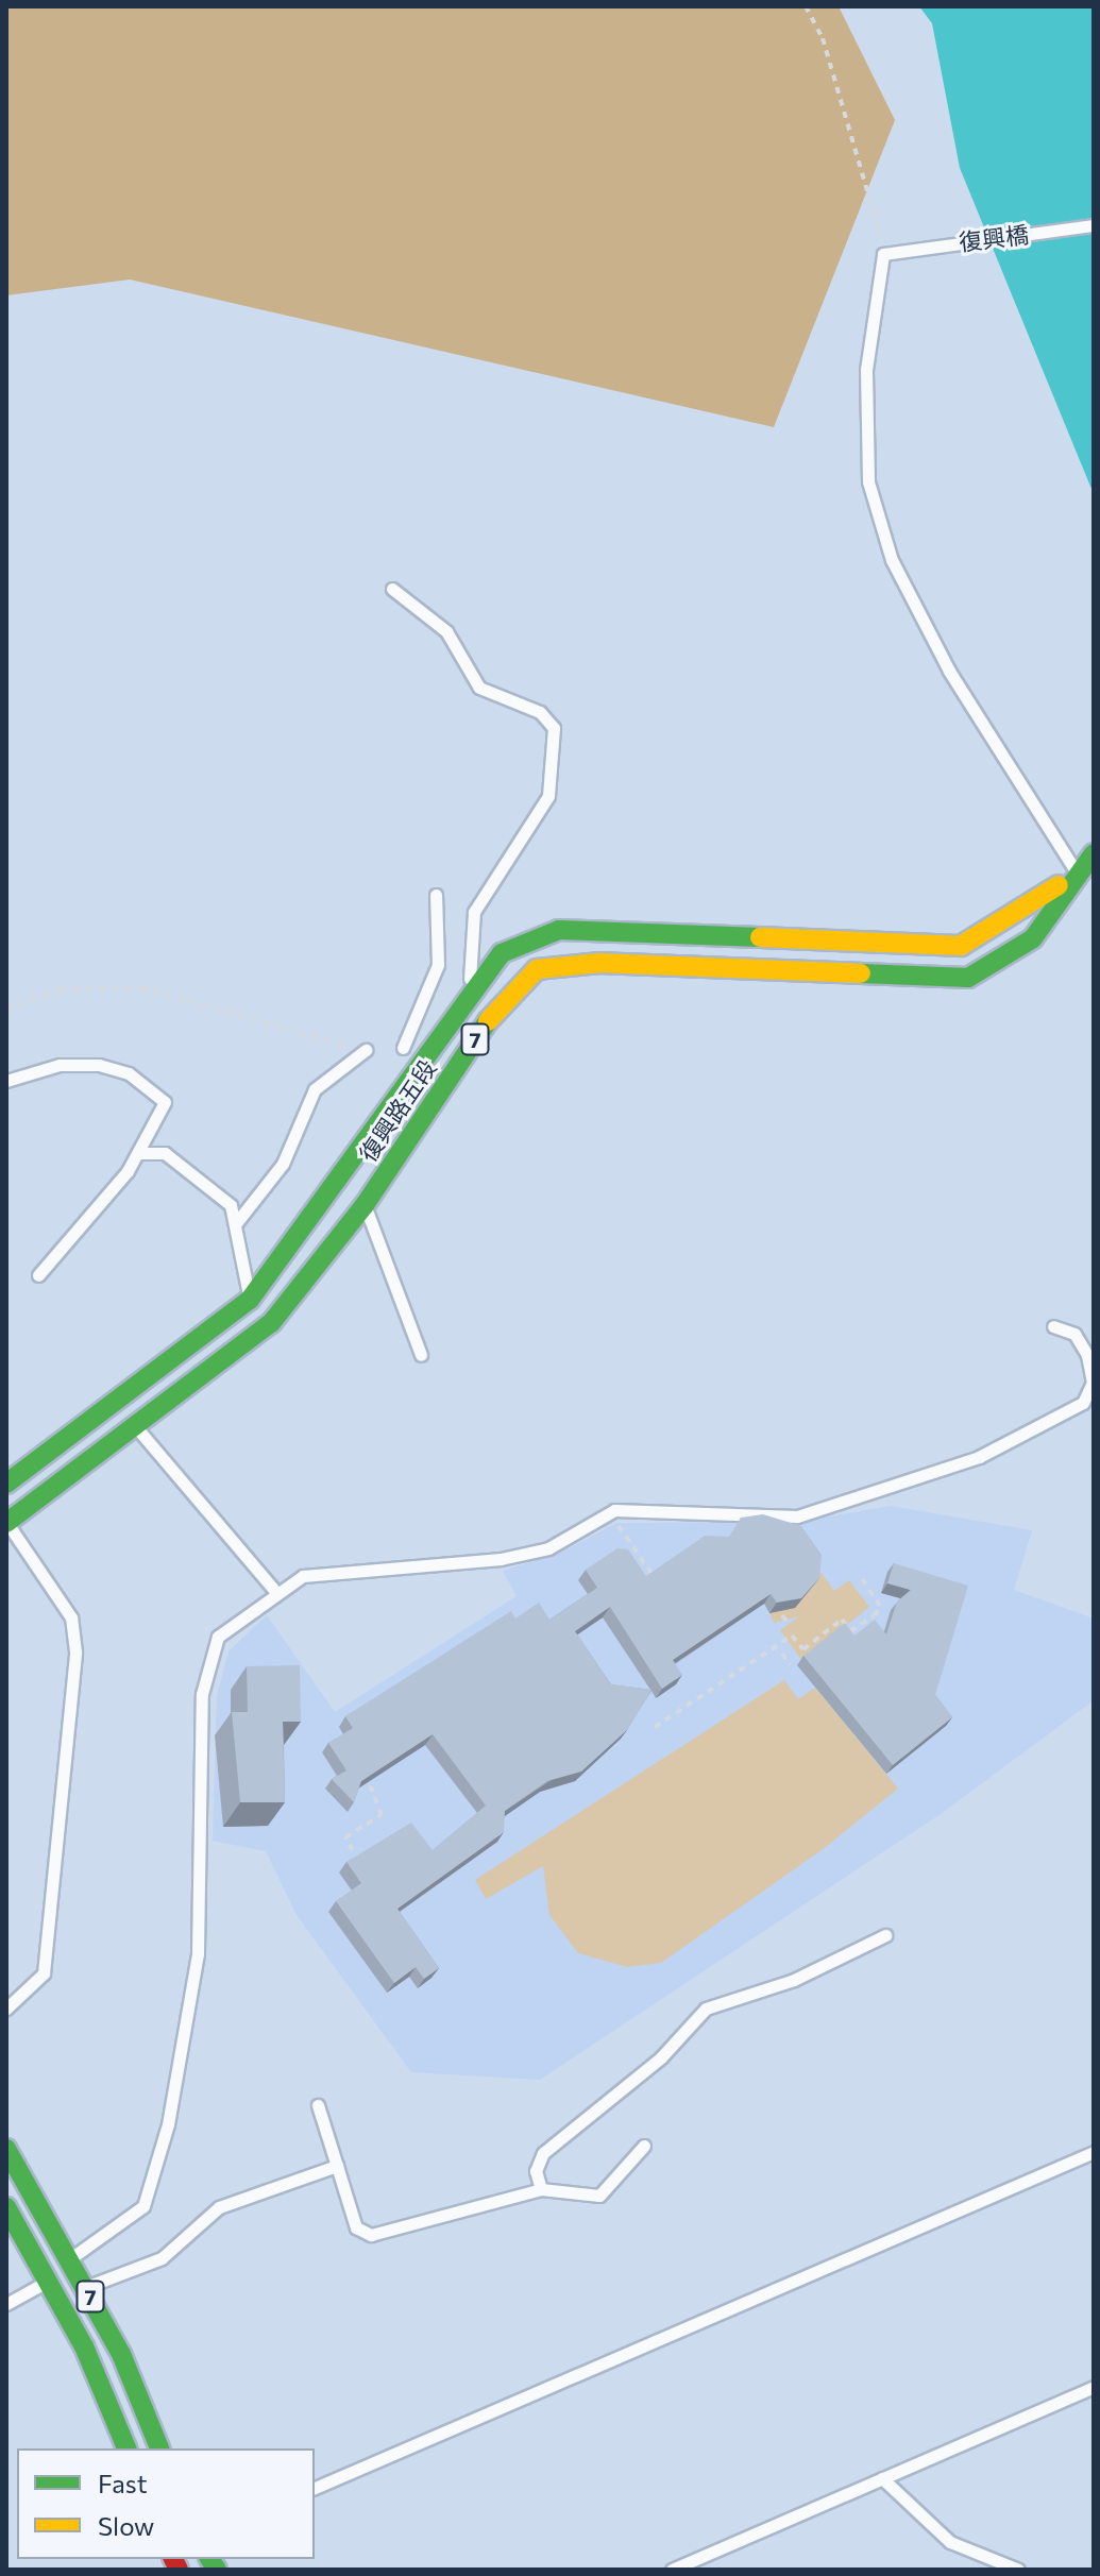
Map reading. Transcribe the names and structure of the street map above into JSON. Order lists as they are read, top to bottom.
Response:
{
  "streets": {
    "main road": ["7", "復興路五段"],
    "lane": ["復興橋"]
  },
  "legend": ["Fast", "Slow"]
}
